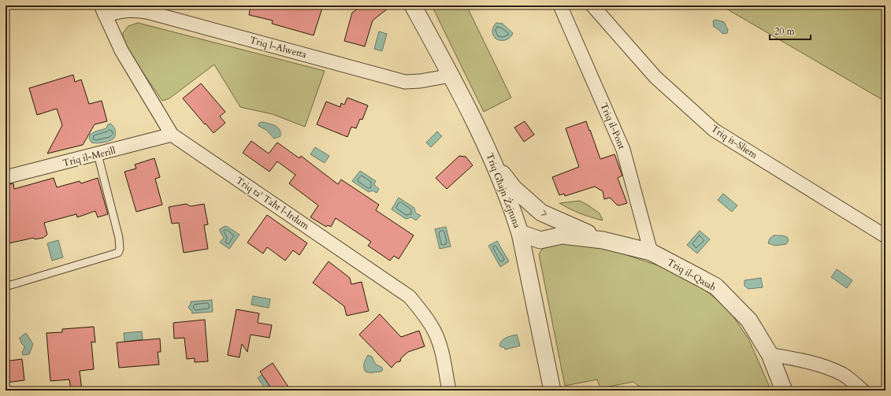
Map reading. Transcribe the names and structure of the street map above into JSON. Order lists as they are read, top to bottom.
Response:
{
  "streets": {
    "street": [
      "Triq l-Alwetta",
      "Triq il-Pont",
      "Triq is-Sliem",
      "Triq il-Merill",
      "Triq Għajn Żejtuna",
      "Triq ta' Taħt l-Irdum",
      "Triq il-Qasab"
    ]
  },
  "crossings": [
    ["Triq l-Alwetta", "Triq Għajn Żejtuna"],
    ["Triq l-Alwetta", "Triq ta' Taħt l-Irdum"],
    ["Triq il-Pont", "Triq il-Qasab"],
    ["Triq il-Merill", "Triq ta' Taħt l-Irdum"],
    ["Triq Għajn Żejtuna", "Triq il-Qasab"]
  ],
  "scale_bar": "20 m"
}
